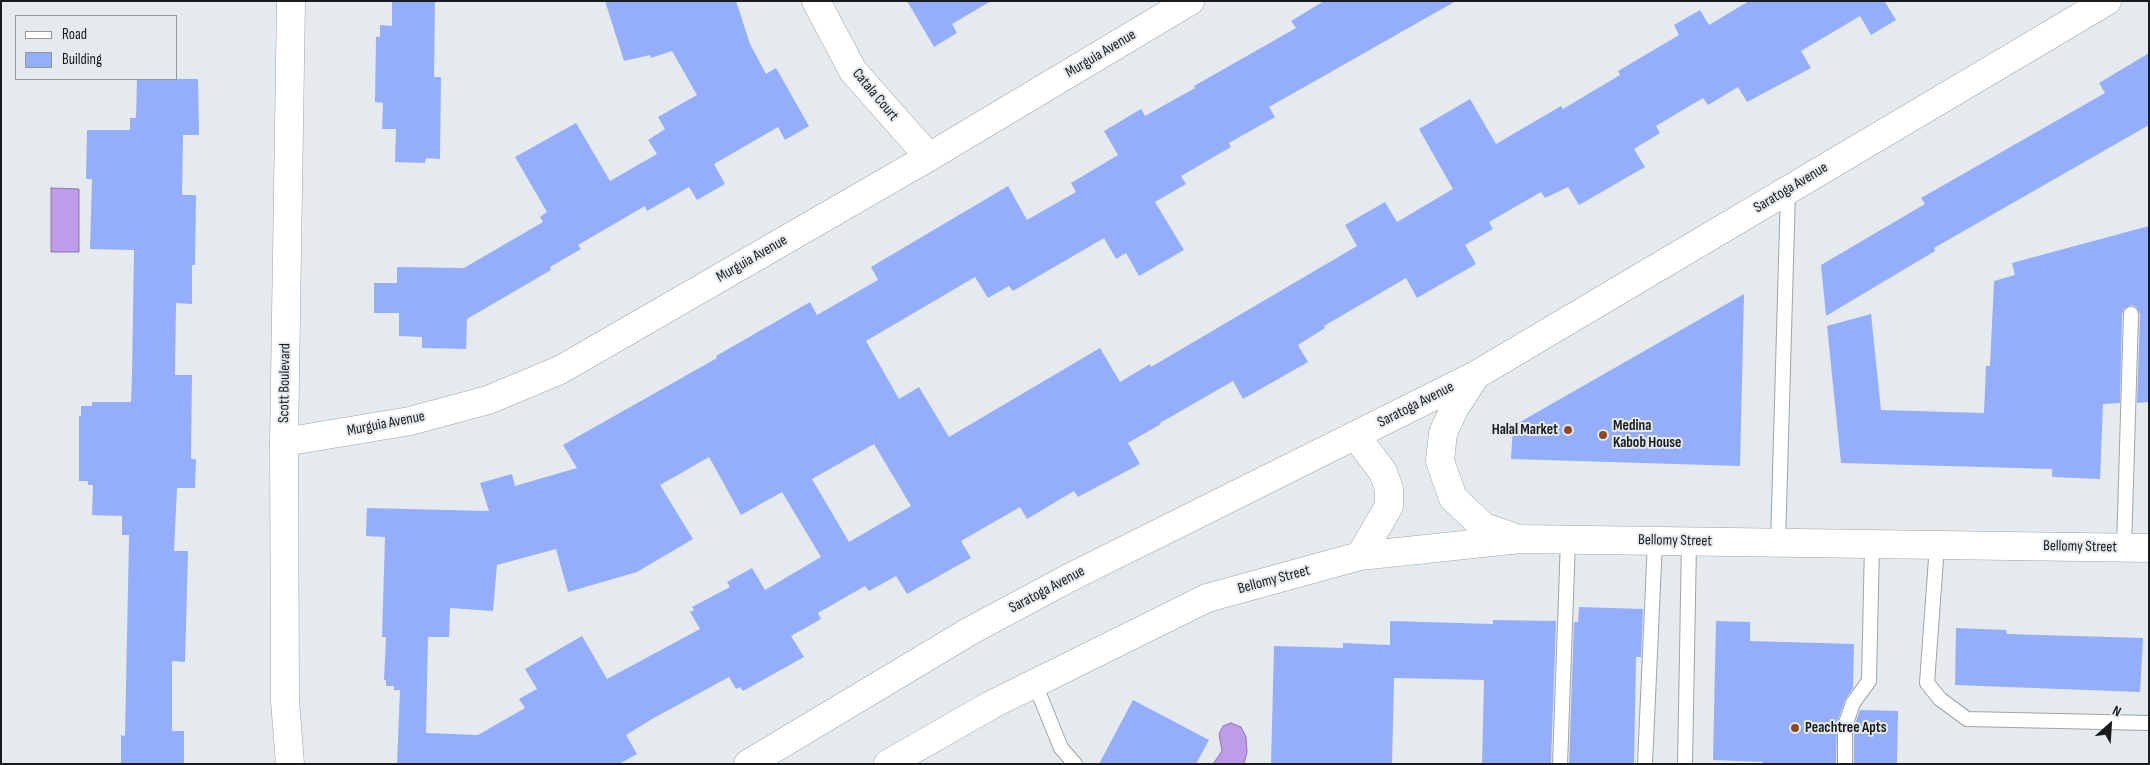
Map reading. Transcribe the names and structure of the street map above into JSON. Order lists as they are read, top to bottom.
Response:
{
  "streets": {
    "main road": [
      "Murguia Avenue",
      "Catala Court",
      "Saratoga Avenue",
      "Scott Boulevard",
      "Bellomy Street"
    ]
  },
  "crossings": [
    ["Murguia Avenue", "Catala Court"],
    ["Murguia Avenue", "Scott Boulevard"],
    ["Saratoga Avenue", "Bellomy Street"]
  ],
  "places": ["Halal Market", "Medina Kabob House", "Peachtree Apts"],
  "legend": ["Road", "Building"],
  "north": "top right"
}
